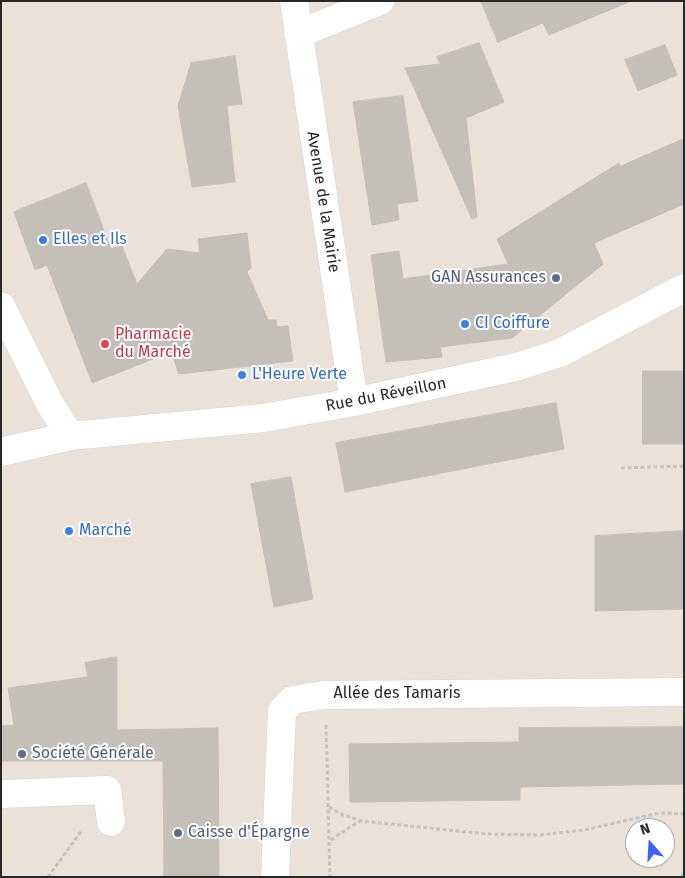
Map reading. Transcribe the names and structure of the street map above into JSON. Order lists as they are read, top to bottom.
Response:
{
  "streets": {
    "street": ["Avenue de la Mairie", "Rue du Réveillon", "Allée des Tamaris"]
  },
  "crossings": [
    ["Avenue de la Mairie", "Rue du Réveillon"]
  ],
  "places": [
    "Elles et Ils",
    "GAN Assurances",
    "CI Coiffure",
    "Pharmacie du Marché",
    "L'Heure Verte",
    "Marché",
    "Société Générale",
    "Caisse d'Épargne"
  ],
  "north": "top"
}
